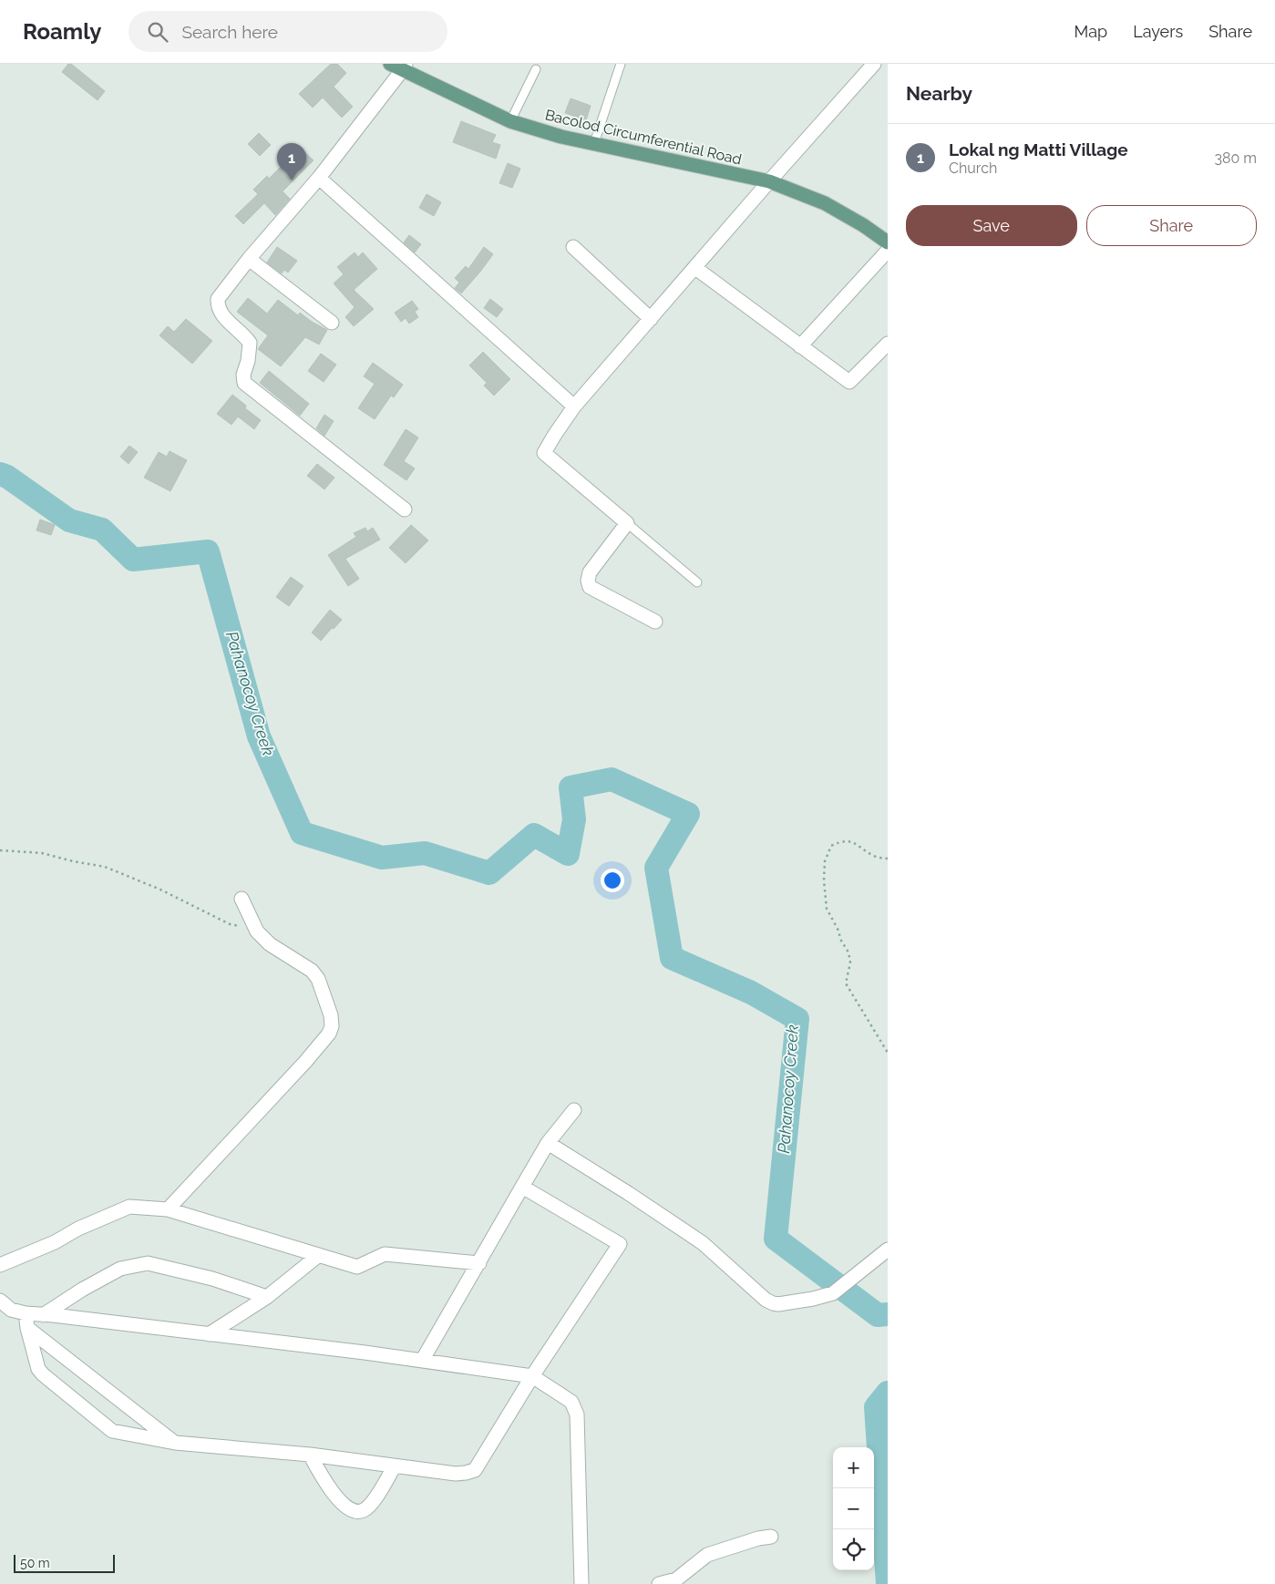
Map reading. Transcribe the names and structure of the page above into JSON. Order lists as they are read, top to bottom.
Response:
{
  "streets": {
    "main road": ["Bacolod Circumferential Road"]
  },
  "water": ["Pahanocoy Creek"],
  "scale_bar": "50 m",
  "page": {
    "header": "Roamly",
    "search": "Search here",
    "nav": ["Map", "Layers", "Share"],
    "heading": "Nearby",
    "list": [
      {
        "mark": "1",
        "name": "Lokal ng Matti Village",
        "note": "Church",
        "value": "380 m"
      }
    ],
    "pins": "1",
    "buttons": ["Save", "Share"],
    "map_buttons": ["+", "−"],
    "scale": "50 m"
  }
}
